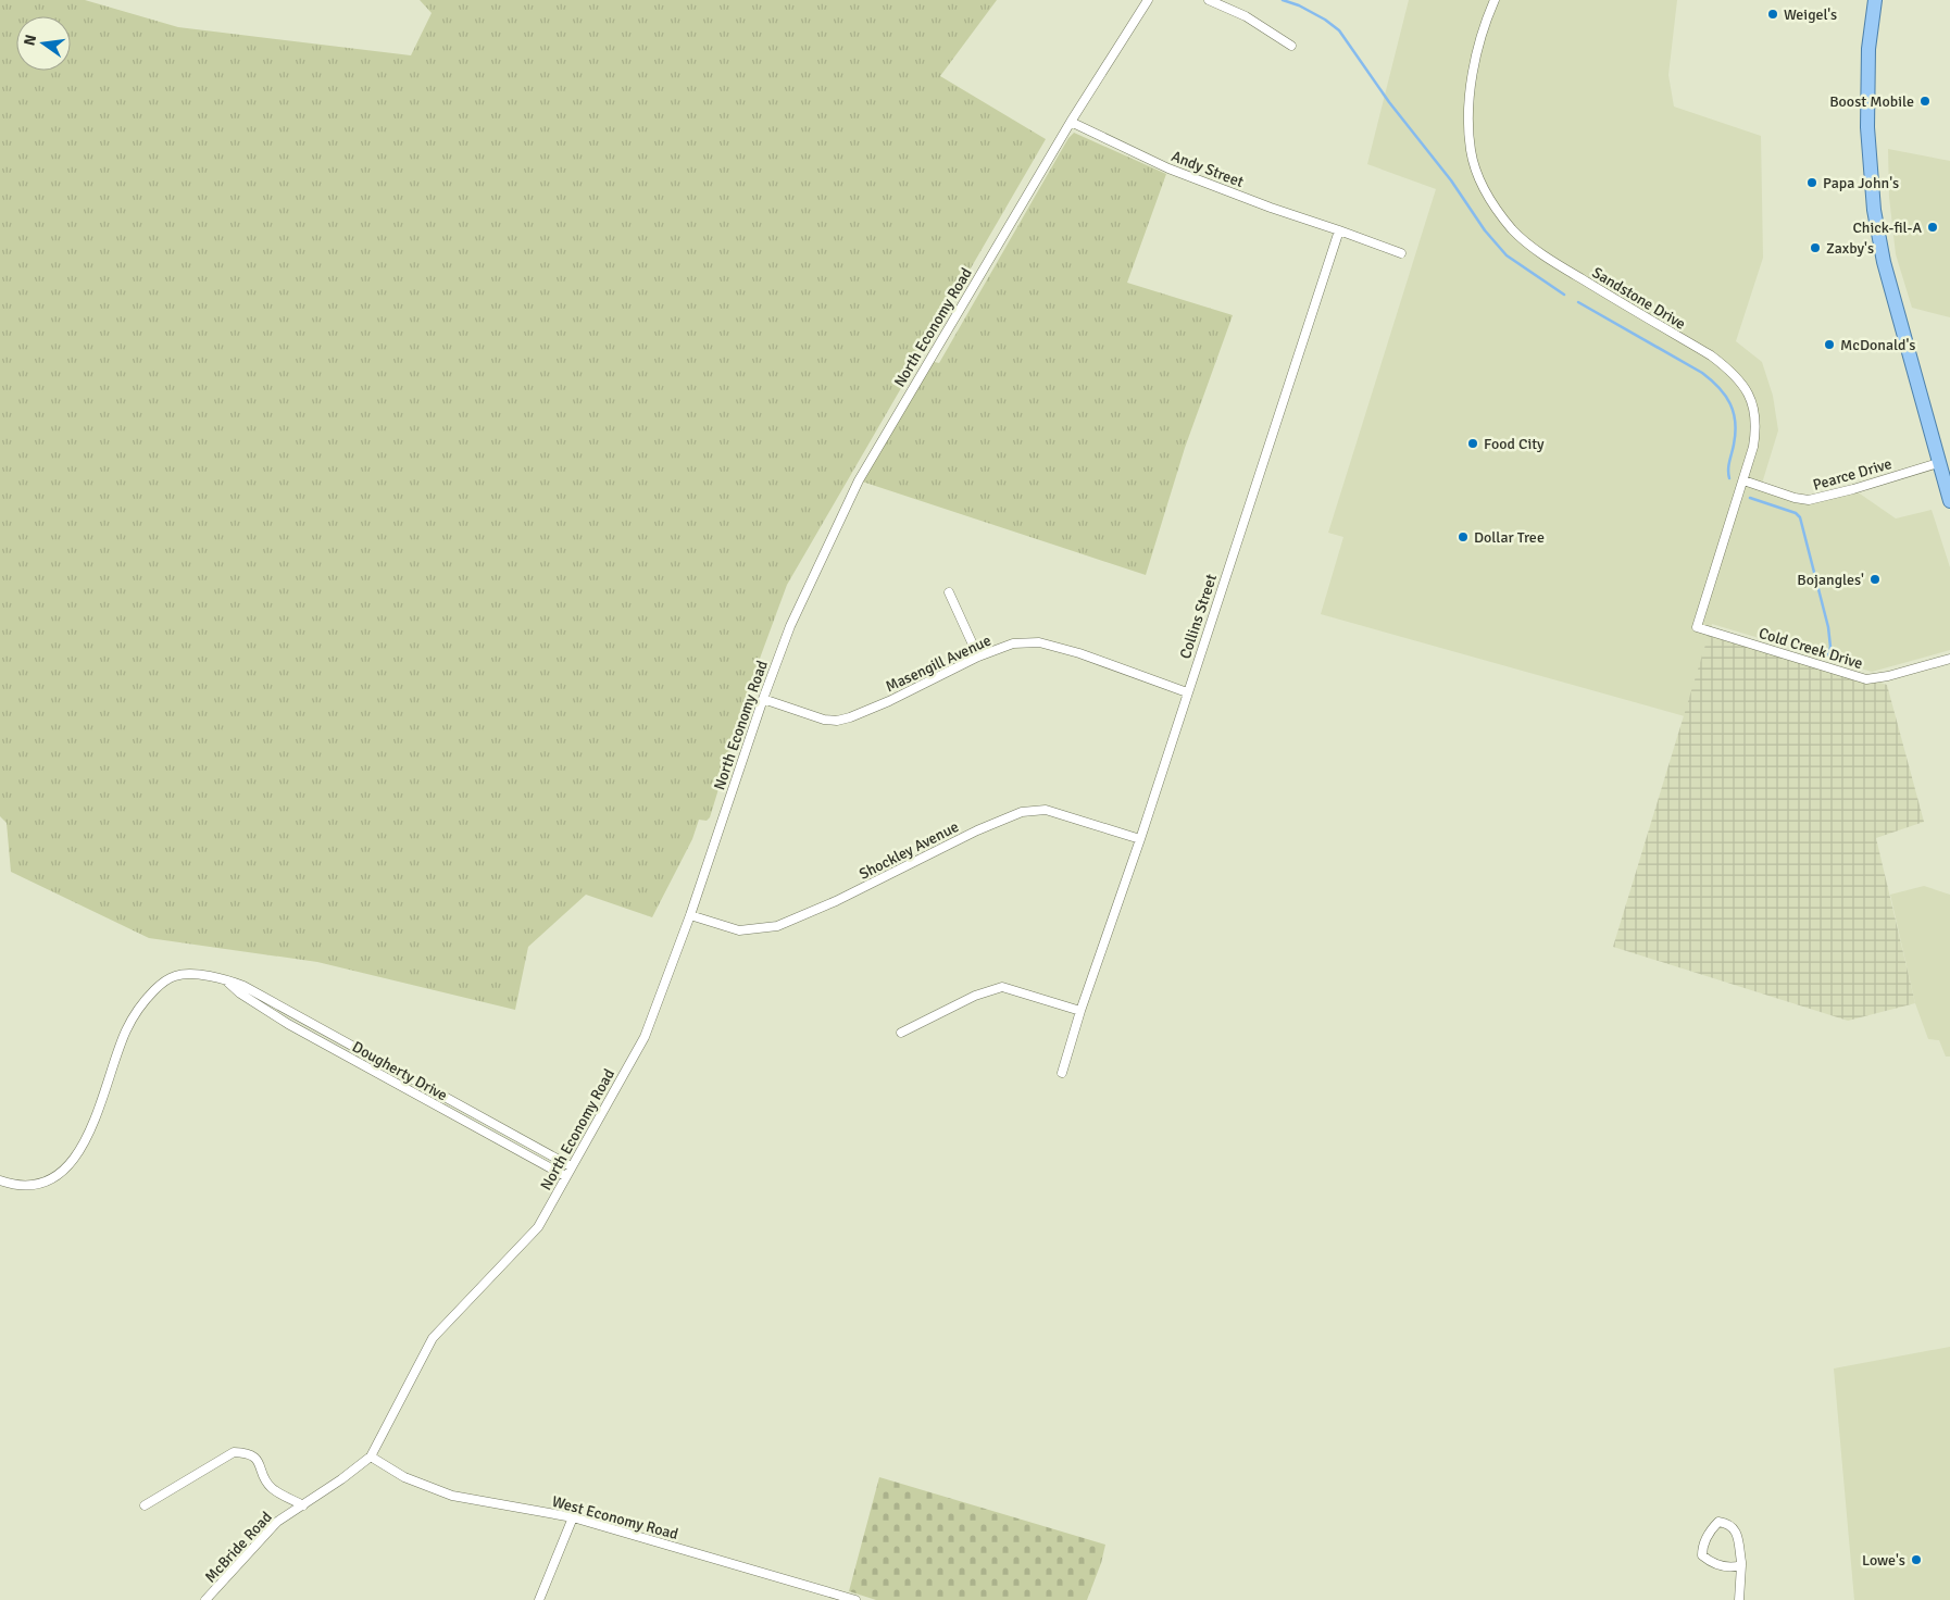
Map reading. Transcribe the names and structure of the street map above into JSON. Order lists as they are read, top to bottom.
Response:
{
  "streets": {
    "street": [
      "Andy Street",
      "Sandstone Drive",
      "North Economy Road",
      "Pearce Drive",
      "Collins Street",
      "Cold Creek Drive",
      "Masengill Avenue",
      "Shockley Avenue",
      "Dougherty Drive",
      "West Economy Road",
      "McBride Road"
    ]
  },
  "crossings": [
    ["Andy Street", "North Economy Road"],
    ["Andy Street", "Collins Street"],
    ["Sandstone Drive", "Pearce Drive"],
    ["Sandstone Drive", "Cold Creek Drive"],
    ["North Economy Road", "Masengill Avenue"],
    ["North Economy Road", "Shockley Avenue"],
    ["North Economy Road", "Dougherty Drive"],
    ["North Economy Road", "West Economy Road"],
    ["North Economy Road", "McBride Road"],
    ["Collins Street", "Masengill Avenue"],
    ["Collins Street", "Shockley Avenue"],
    ["West Economy Road", "McBride Road"]
  ],
  "places": [
    "Weigel's",
    "Boost Mobile",
    "Papa John's",
    "Chick-fil-A",
    "Zaxby's",
    "McDonald's",
    "Food City",
    "Dollar Tree",
    "Bojangles'",
    "Lowe's"
  ],
  "north": "left"
}
